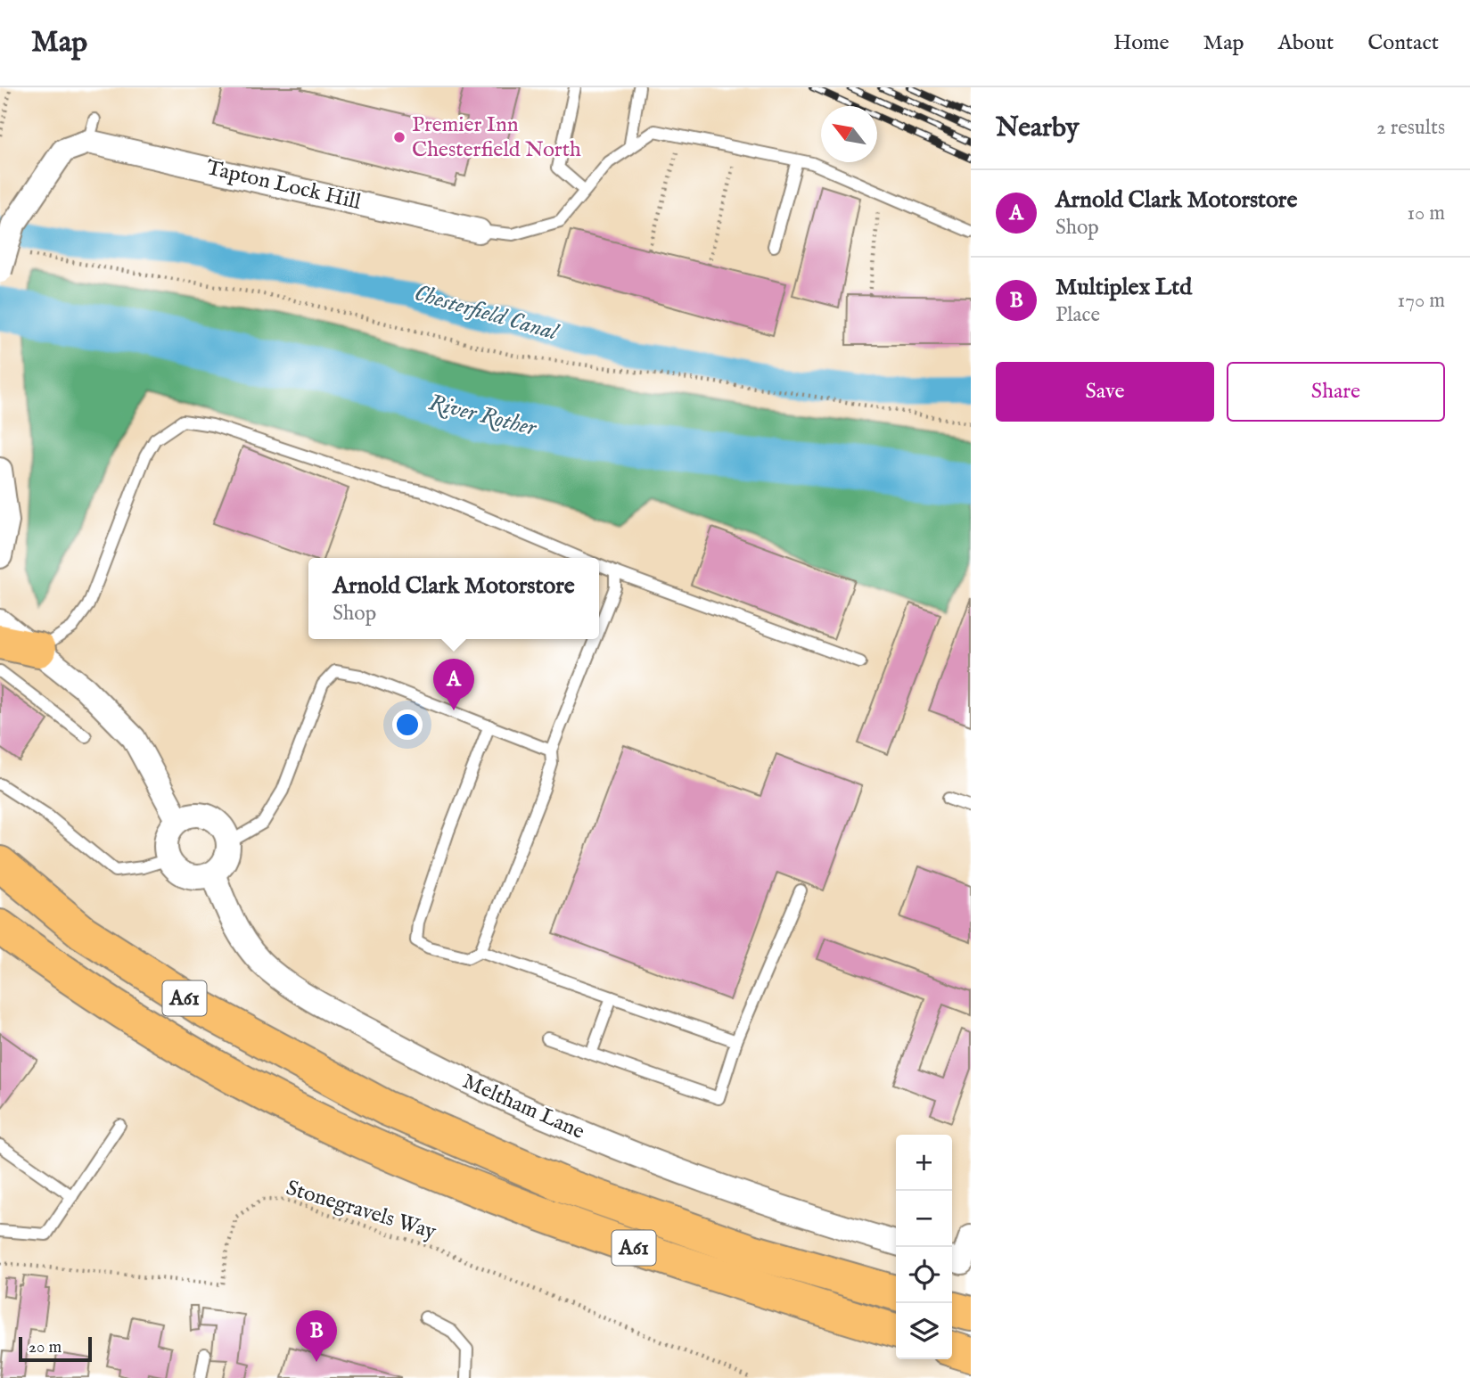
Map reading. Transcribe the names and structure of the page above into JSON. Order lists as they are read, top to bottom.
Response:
{
  "streets": {
    "highway": ["A61"],
    "street": ["Tapton Lock Hill", "Meltham Lane"],
    "path": ["Stonegravels Way"]
  },
  "water": ["Chesterfield Canal", "River Rother"],
  "places": ["Premier Inn Chesterfield North"],
  "scale_bar": "20 m",
  "north": "top left",
  "page": {
    "header": "Map",
    "nav": [
      "Home",
      "Map",
      "About",
      "Contact"
    ],
    "heading": ["Nearby", "2 results"],
    "list": [
      {
        "mark": "A",
        "name": "Arnold Clark Motorstore",
        "note": "Shop",
        "value": "10 m"
      },
      {
        "mark": "B",
        "name": "Multiplex Ltd",
        "note": "Place",
        "value": "170 m"
      }
    ],
    "buttons": ["Save", "Share"],
    "popup": ["Arnold Clark Motorstore", "Shop"],
    "pins": ["A", "B"],
    "map_buttons": ["+", "−"],
    "scale": "20 m"
  }
}
